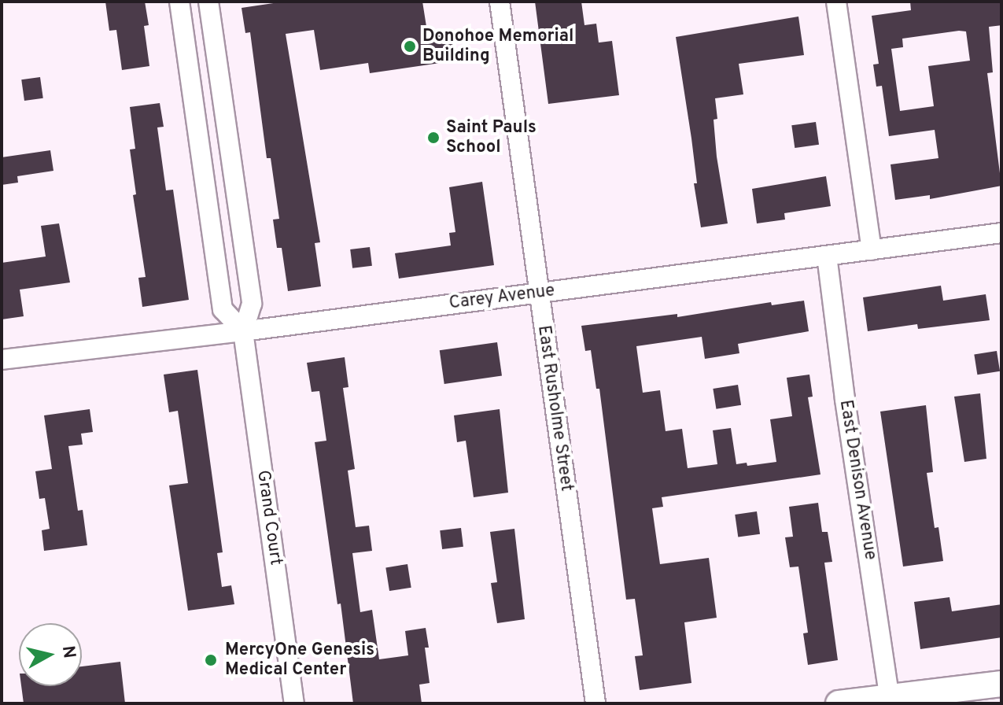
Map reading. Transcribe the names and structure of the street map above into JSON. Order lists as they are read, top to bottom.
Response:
{
  "streets": {
    "street": [
      "Carey Avenue",
      "East Rusholme Street",
      "East Denison Avenue",
      "Grand Court"
    ]
  },
  "crossings": [
    ["Carey Avenue", "East Rusholme Street"],
    ["Carey Avenue", "East Denison Avenue"],
    ["Carey Avenue", "Grand Court"]
  ],
  "places": ["Donohoe Memorial Building", "Saint Pauls School", "MercyOne Genesis Medical Center"],
  "north": "right"
}
